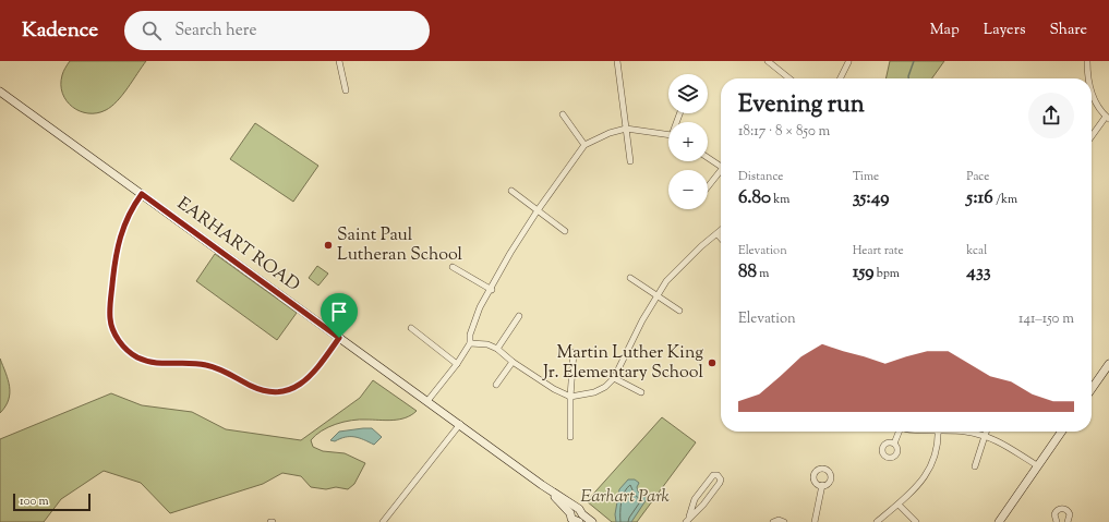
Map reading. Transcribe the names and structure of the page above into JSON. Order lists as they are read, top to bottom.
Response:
{
  "streets": {
    "street": ["EARHART ROAD"]
  },
  "parks": ["Earhart Park"],
  "places": ["Saint Paul Lutheran School", "Martin Luther King Jr. Elementary School"],
  "scale_bar": "100 m",
  "page": {
    "header": "Kadence",
    "search": "Search here",
    "nav": ["Map", "Layers", "Share"],
    "map_buttons": ["+", "−"],
    "heading": ["Evening run", "18:17 · 8 × 850 m"],
    "stats": [
      ["Distance", "6.80 km"],
      ["Time", "35:49"],
      ["Pace", "5:16 /km"],
      ["Elevation", "88 m"],
      ["Heart rate", "159 bpm"],
      ["kcal", "433"]
    ],
    "chart": ["Elevation", "141–150 m"],
    "scale": "100 m"
  }
}
